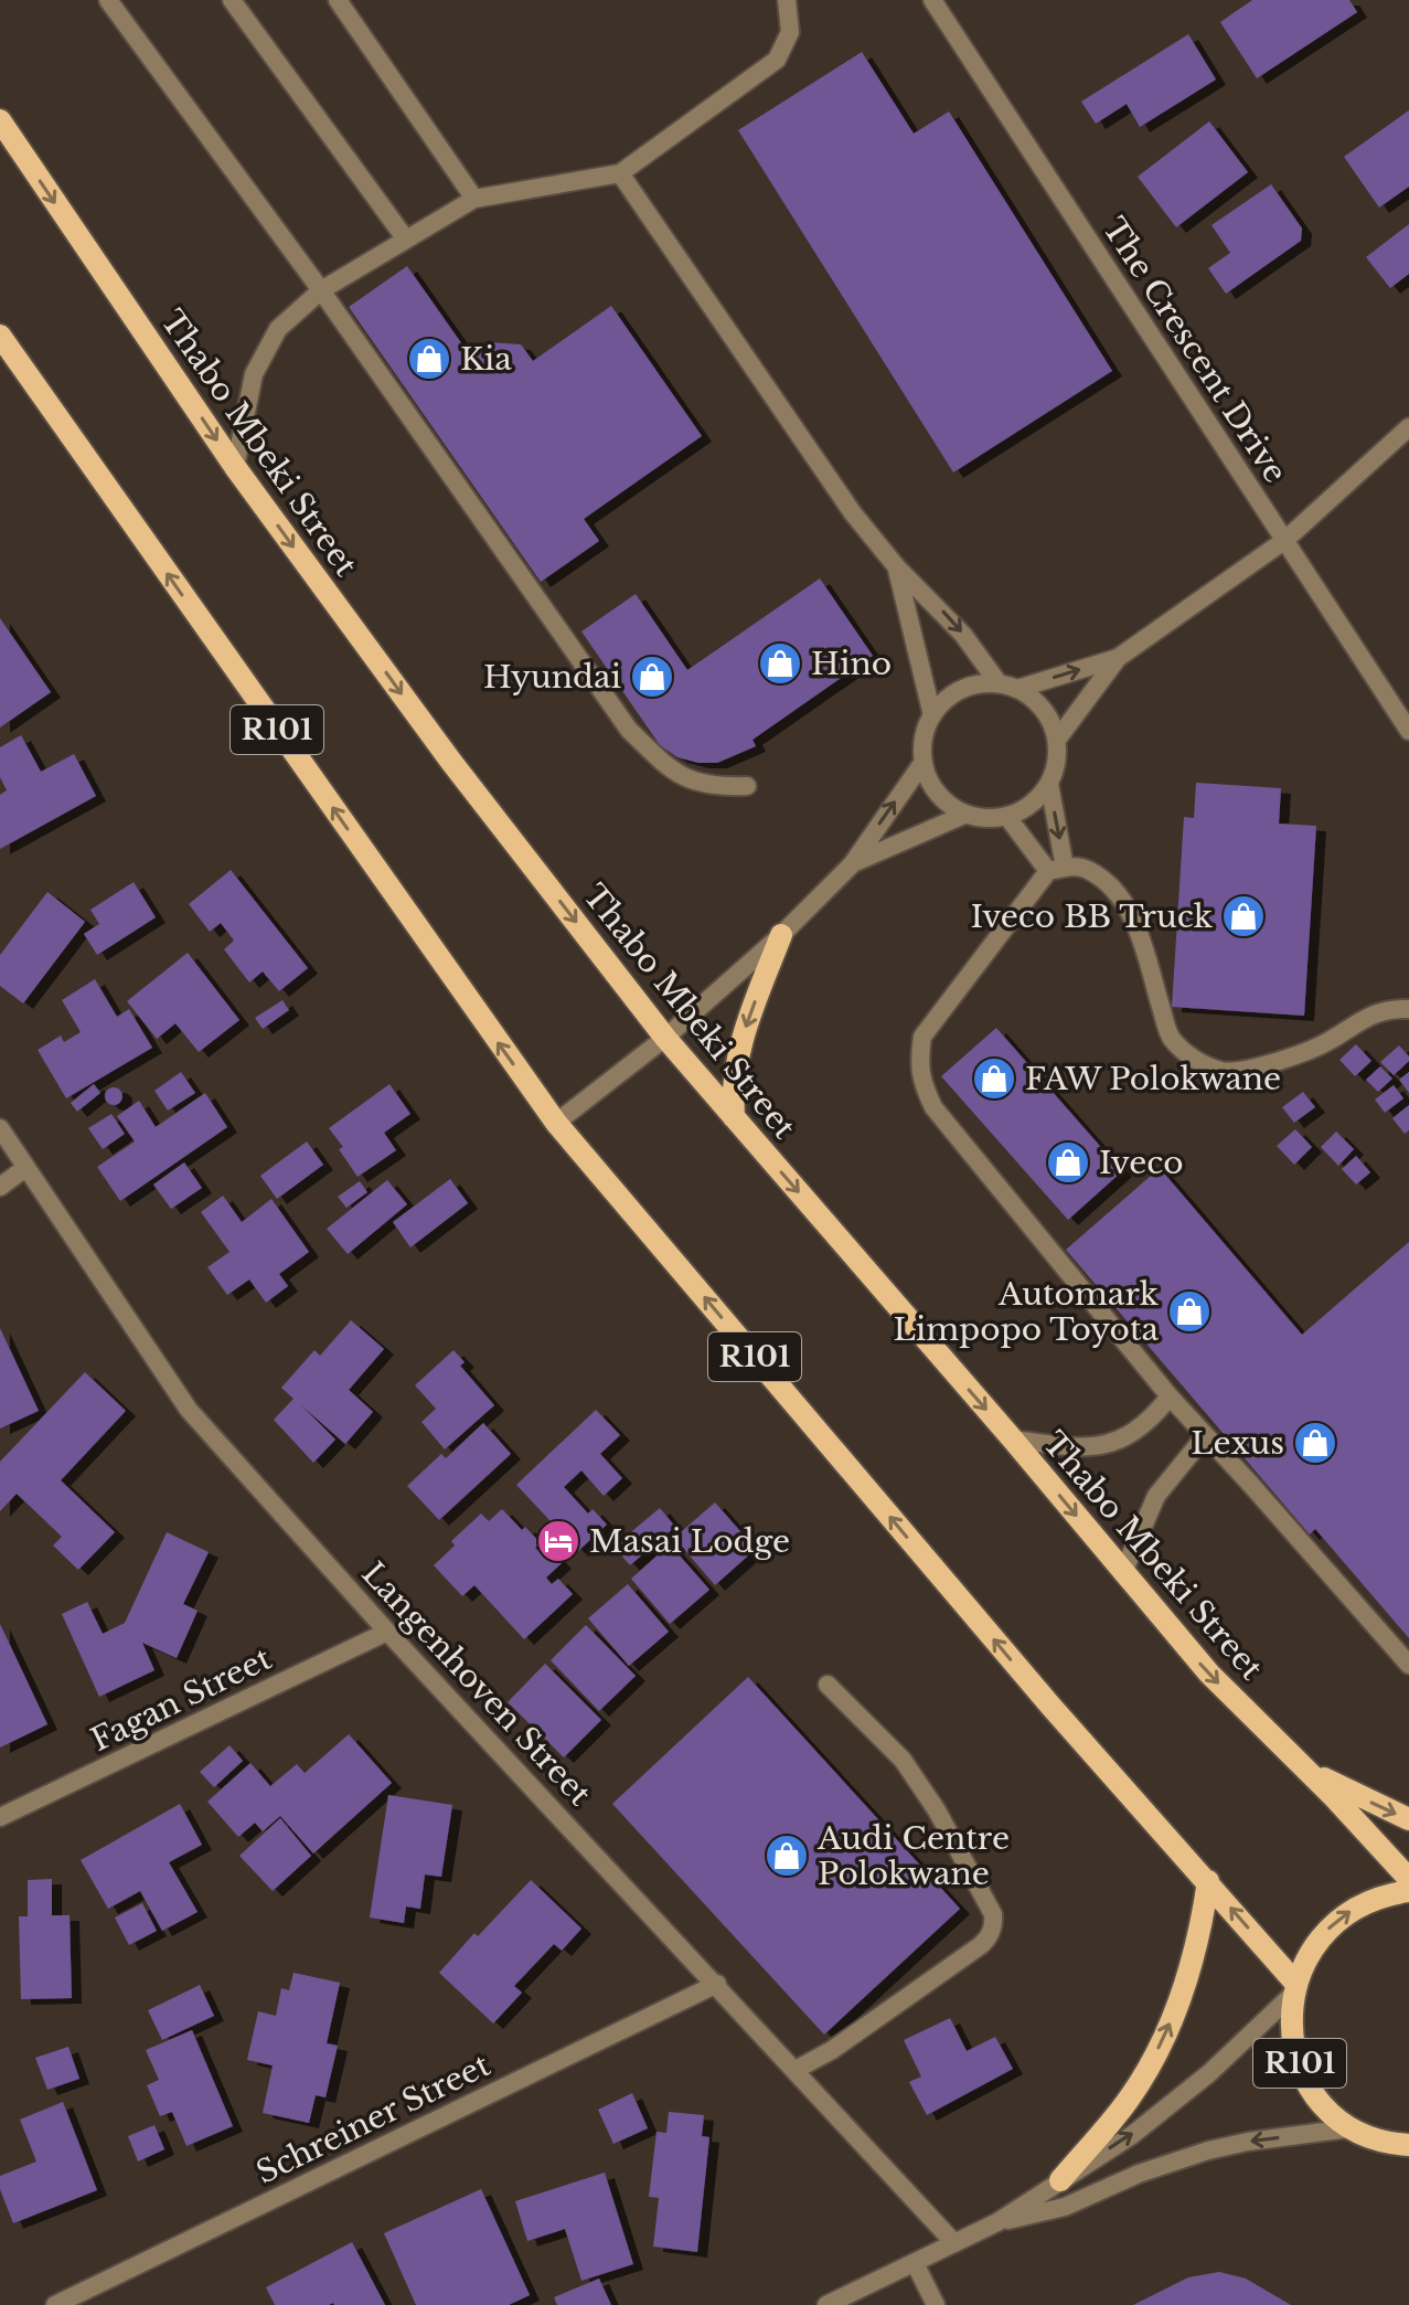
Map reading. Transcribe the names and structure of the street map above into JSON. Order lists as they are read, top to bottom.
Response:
{
  "streets": {
    "main road": ["Thabo Mbeki Street", "R101"],
    "street": [
      "The Crescent Drive",
      "Langenhoven Street",
      "Fagan Street",
      "Schreiner Street"
    ]
  },
  "crossings": [
    ["Langenhoven Street", "Fagan Street"],
    ["Langenhoven Street", "Schreiner Street"]
  ],
  "places": {
    "shop": [
      "Kia",
      "Hino",
      "Hyundai",
      "Iveco BB Truck",
      "FAW Polokwane",
      "Iveco",
      "Automark Limpopo Toyota",
      "Lexus",
      "Audi Centre Polokwane"
    ],
    "hotel": ["Masai Lodge"]
  }
}
